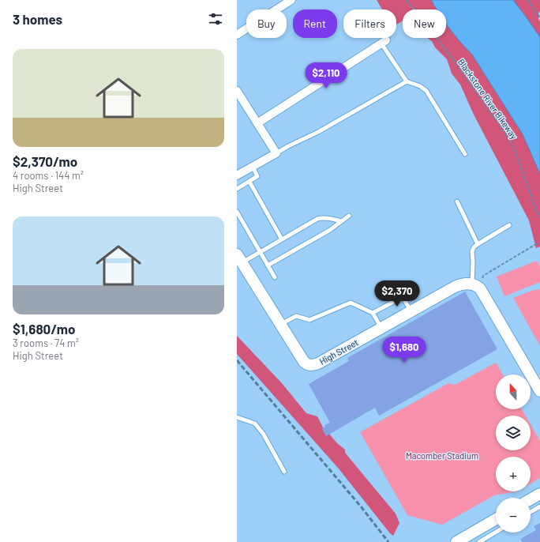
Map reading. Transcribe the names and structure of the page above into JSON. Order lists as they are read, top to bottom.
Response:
{
  "streets": {
    "street": ["High Street"],
    "path": ["Blackstone River Bikeway"]
  },
  "parks": ["Macomber Stadium"],
  "north": "top",
  "page": {
    "heading": "3 homes",
    "chip": [
      "Buy",
      "Rent",
      "Filters",
      "New"
    ],
    "list": [
      {
        "name": "$2,370/mo",
        "note": "4 rooms · 144 m² · High Street"
      },
      {
        "name": "$1,680/mo",
        "note": "3 rooms · 74 m² · High Street"
      }
    ],
    "price": ["$2,110", "$2,370", "$1,680"],
    "map_buttons": ["+", "−"]
  }
}
